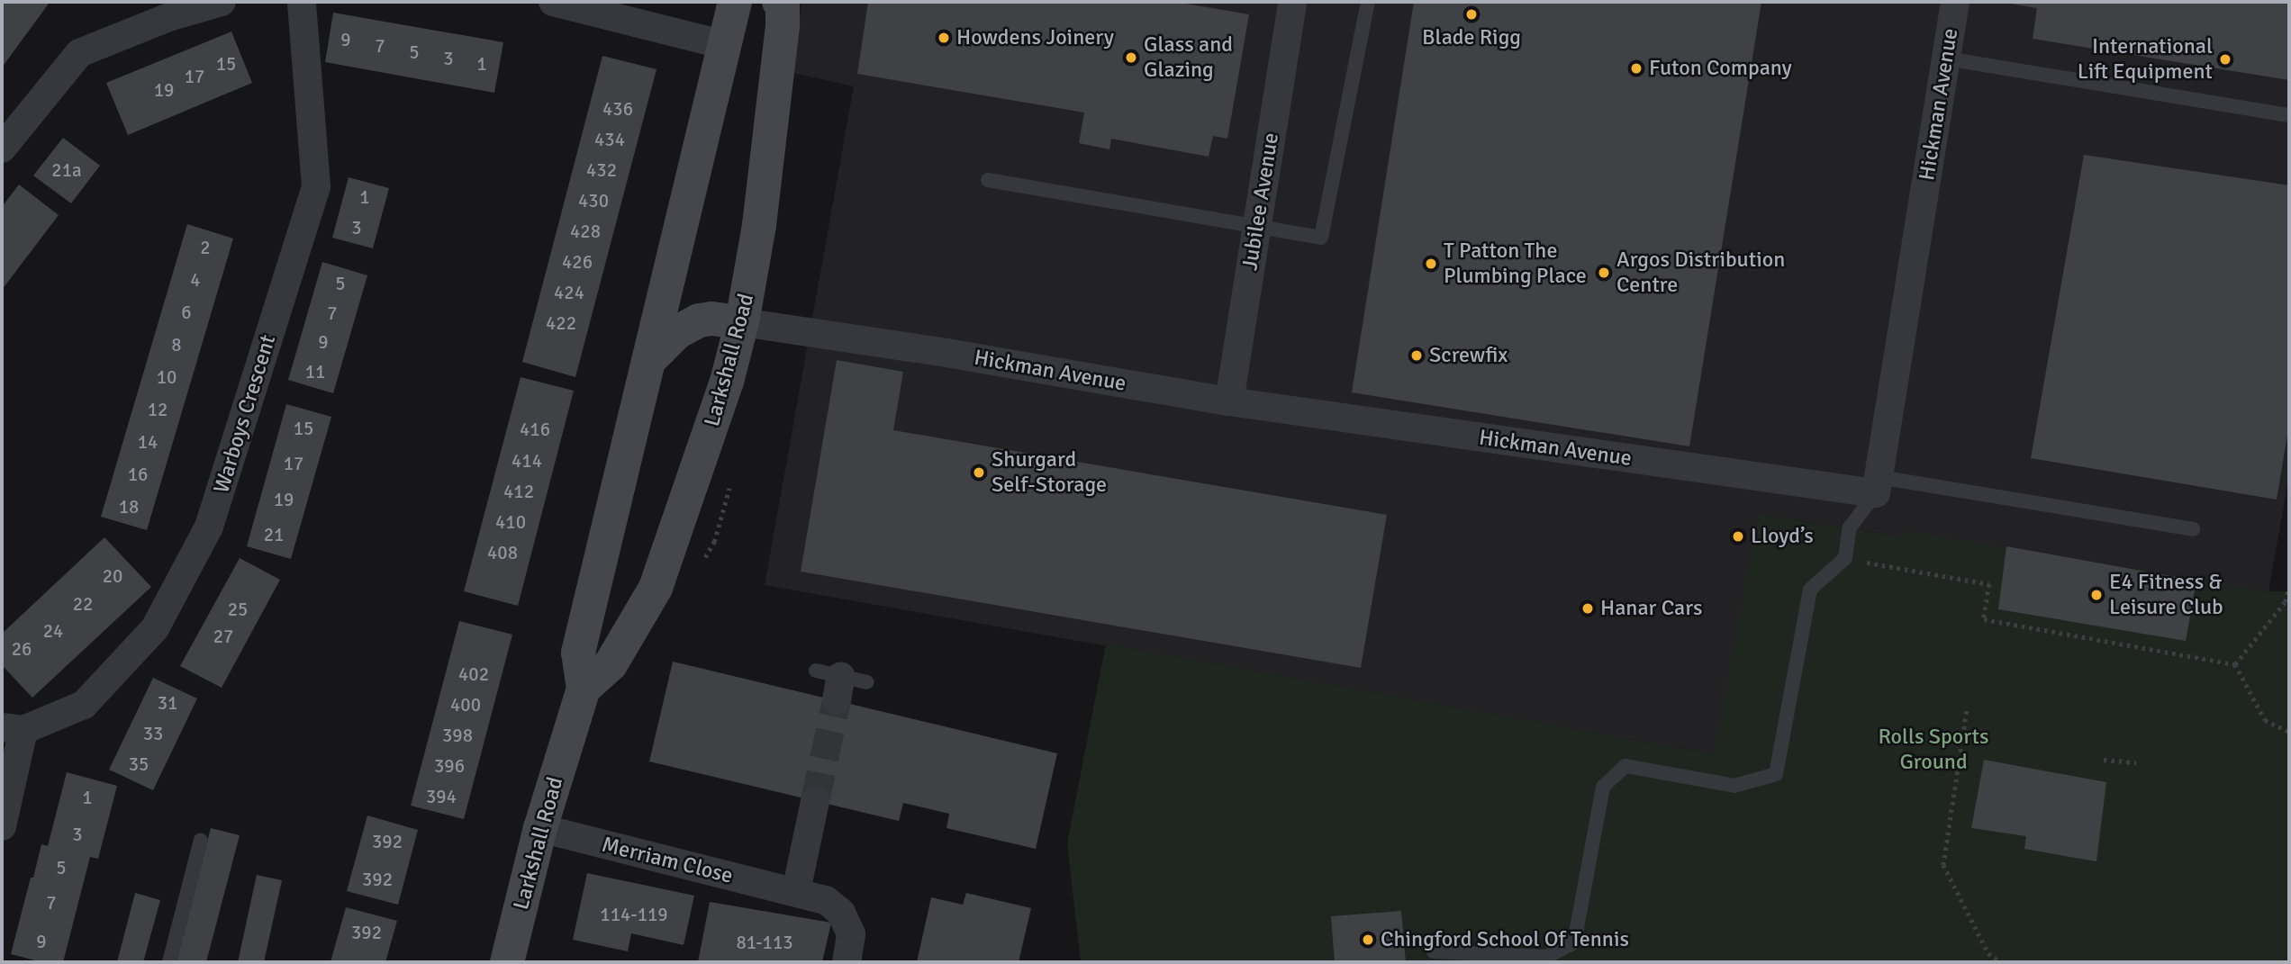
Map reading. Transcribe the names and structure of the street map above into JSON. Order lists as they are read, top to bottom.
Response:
{
  "streets": {
    "main road": ["Larkshall Road"],
    "street": [
      "Hickman Avenue",
      "Jubilee Avenue",
      "Warboys Crescent",
      "Merriam Close"
    ]
  },
  "crossings": [
    ["Hickman Avenue", "Jubilee Avenue"],
    ["Hickman Avenue", "Larkshall Road"],
    ["Larkshall Road", "Merriam Close"]
  ],
  "parks": ["Rolls Sports Ground"],
  "places": [
    "Blade Rigg",
    "Howdens Joinery",
    "Glass and Glazing",
    "International Lift Equipment",
    "Futon Company",
    "T Patton The Plumbing Place",
    "Argos Distribution Centre",
    "Screwfix",
    "Shurgard Self-Storage",
    "Lloyd’s",
    "E4 Fitness & Leisure Club",
    "Hanar Cars",
    "Chingford School Of Tennis"
  ],
  "house_numbers": [
    "9",
    "7",
    "5",
    "3",
    "15",
    "1",
    "17",
    "19",
    "436",
    "434",
    "21a",
    "432",
    "1",
    "430",
    "3",
    "428",
    "2",
    "426",
    "4",
    "5",
    "424",
    "6",
    "7",
    "422",
    "9",
    "8",
    "11",
    "10",
    "12",
    "15",
    "416",
    "14",
    "414",
    "17",
    "16",
    "412",
    "19",
    "18",
    "410",
    "21",
    "408",
    "20",
    "22",
    "25",
    "24",
    "27",
    "26",
    "402",
    "31",
    "400",
    "33",
    "398",
    "35",
    "396",
    "394",
    "1",
    "3",
    "392",
    "5",
    "392",
    "7",
    "114-119",
    "392",
    "9",
    "81-113"
  ]
}
